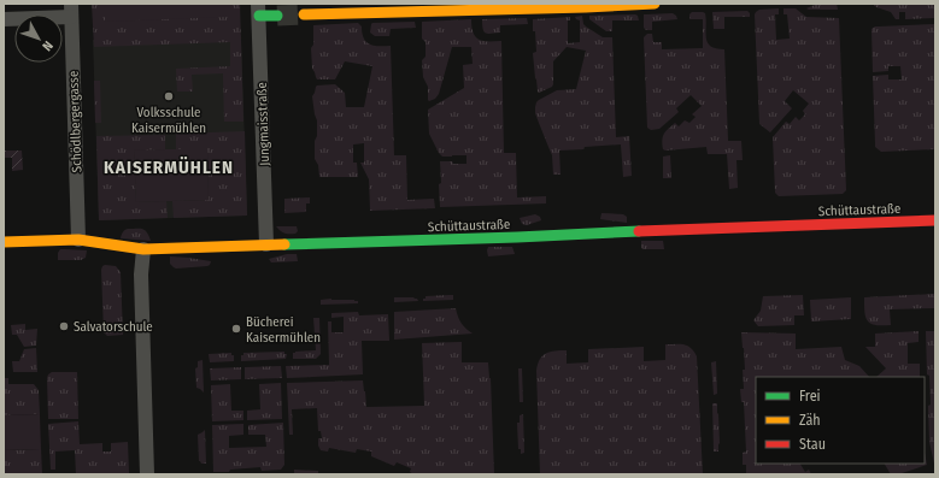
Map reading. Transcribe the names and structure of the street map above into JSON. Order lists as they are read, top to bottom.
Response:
{
  "streets": {
    "street": ["Schödlbergergasse", "Jungmaisstraße", "Schüttaustraße"]
  },
  "crossings": [
    ["Schödlbergergasse", "Schüttaustraße"],
    ["Jungmaisstraße", "Schüttaustraße"]
  ],
  "districts": ["KAISERMÜHLEN"],
  "places": ["Volksschule Kaisermühlen", "Salvatorschule", "Bücherei Kaisermühlen"],
  "legend": ["Frei", "Zäh", "Stau"],
  "north": "bottom right"
}
